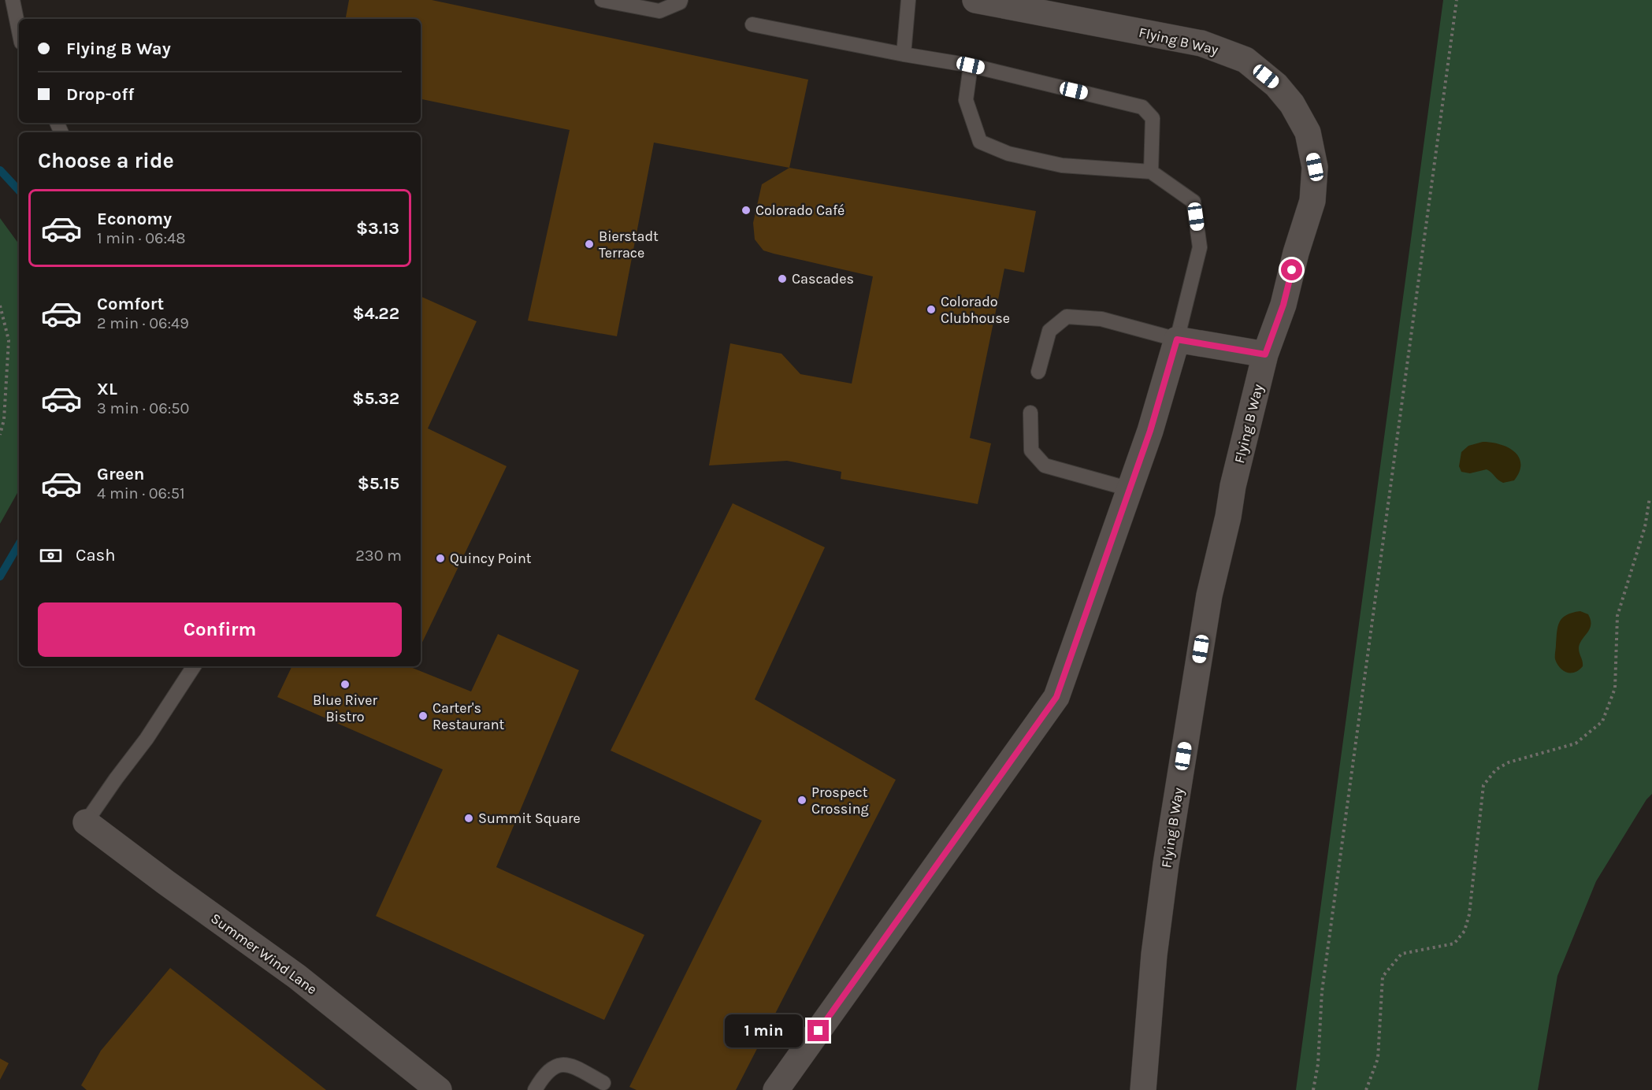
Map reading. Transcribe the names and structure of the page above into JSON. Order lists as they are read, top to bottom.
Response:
{
  "streets": {
    "street": ["Flying B Way", "Summer Wind Lane"]
  },
  "places": [
    "Colorado Café",
    "Bierstadt Terrace",
    "Cascades",
    "Colorado Clubhouse",
    "Quincy Point",
    "Blue River Bistro",
    "Carter's Restaurant",
    "Prospect Crossing",
    "Summit Square"
  ],
  "page": {
    "banner": ["Flying B Way", "Drop-off"],
    "heading": "Choose a ride",
    "list": [
      {
        "name": "Economy",
        "note": "1 min · 06:48",
        "value": "$3.13"
      },
      {
        "name": "Comfort",
        "note": "2 min · 06:49",
        "value": "$4.22"
      },
      {
        "name": "XL",
        "note": "3 min · 06:50",
        "value": "$5.32"
      },
      {
        "name": "Green",
        "note": "4 min · 06:51",
        "value": "$5.15"
      }
    ],
    "pay": ["Cash", "230 m"],
    "buttons": "Confirm",
    "bubble": "1 min"
  }
}
